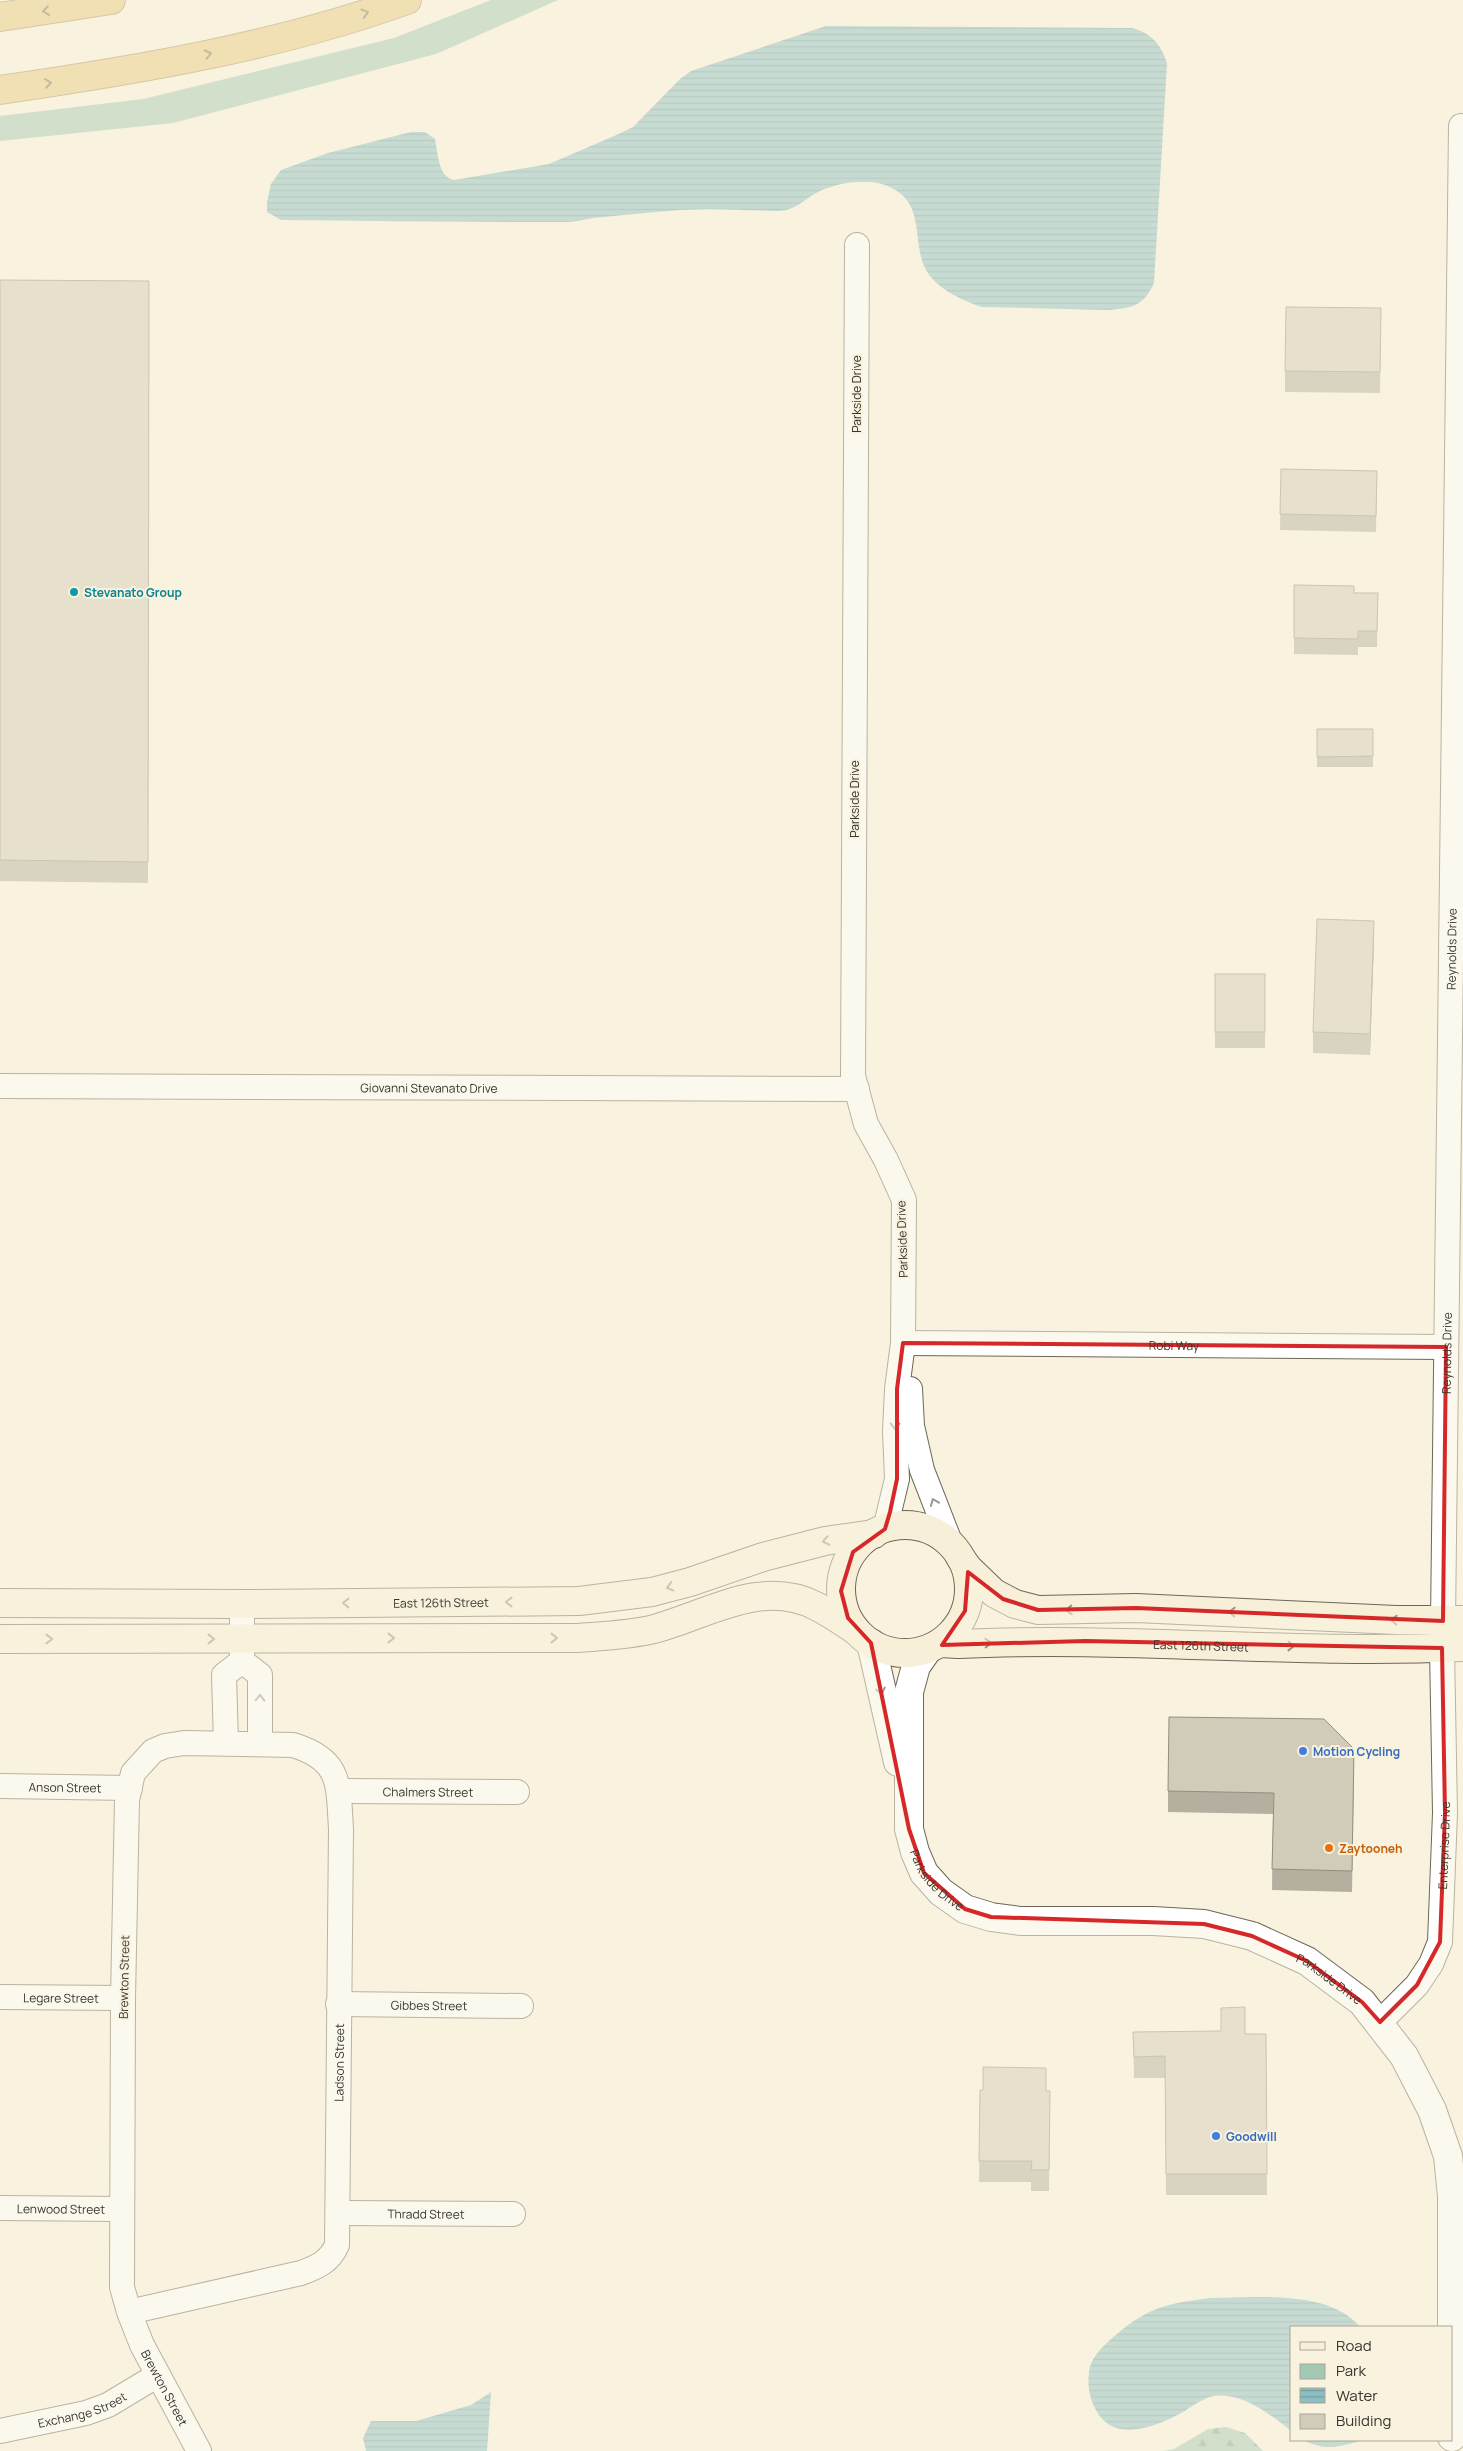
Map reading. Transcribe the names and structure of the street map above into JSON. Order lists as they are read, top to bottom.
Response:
{
  "streets": {
    "main road": ["East 126th Street"],
    "street": [
      "Parkside Drive",
      "Reynolds Drive",
      "Giovanni Stevanato Drive",
      "Robi Way",
      "Anson Street",
      "Chalmers Street",
      "Enterprise Drive",
      "Brewton Street",
      "Legare Street",
      "Gibbes Street",
      "Ladson Street",
      "Lenwood Street",
      "Thradd Street",
      "Exchange Street"
    ]
  },
  "crossings": [
    ["Parkside Drive", "Giovanni Stevanato Drive"],
    ["Parkside Drive", "Robi Way"],
    ["Parkside Drive", "East 126th Street"],
    ["Parkside Drive", "Enterprise Drive"],
    ["Reynolds Drive", "Robi Way"],
    ["East 126th Street", "Enterprise Drive"],
    ["Anson Street", "Brewton Street"],
    ["Chalmers Street", "Ladson Street"],
    ["Brewton Street", "Legare Street"],
    ["Brewton Street", "Ladson Street"],
    ["Brewton Street", "Lenwood Street"],
    ["Brewton Street", "Exchange Street"],
    ["Gibbes Street", "Ladson Street"],
    ["Ladson Street", "Thradd Street"]
  ],
  "places": [
    "Stevanato Group",
    "Motion Cycling",
    "Zaytooneh",
    "Goodwill"
  ],
  "legend": [
    "Road",
    "Park",
    "Water",
    "Building"
  ]
}
